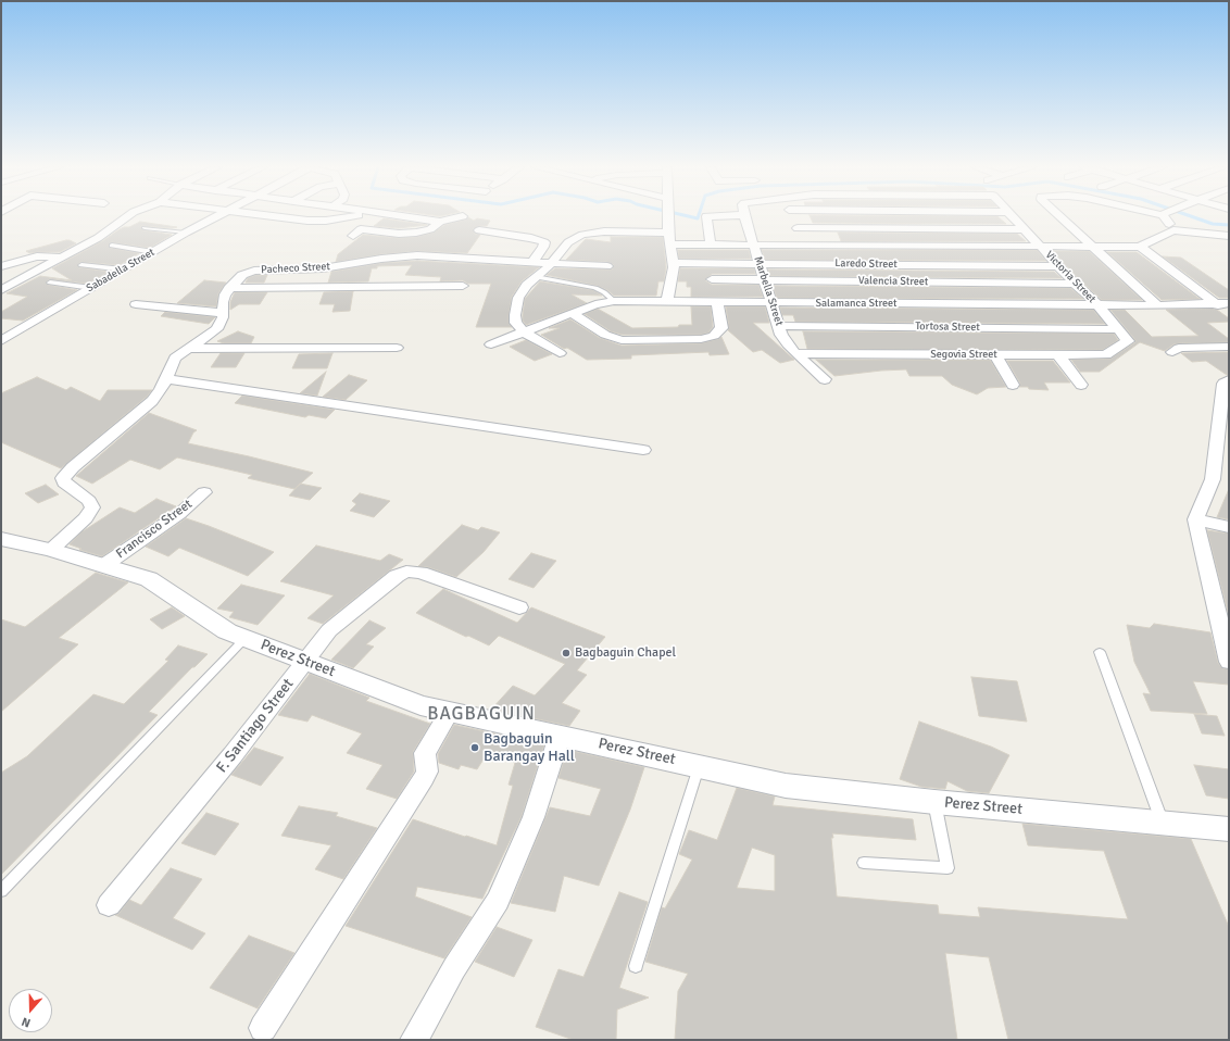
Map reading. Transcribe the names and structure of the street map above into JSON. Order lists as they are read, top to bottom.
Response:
{
  "streets": {
    "street": [
      "Laredo Street",
      "Pacheco Street",
      "Sabadella Street",
      "Victoria Street",
      "Valencia Street",
      "Marbella Street",
      "Salamanca Street",
      "Tortosa Street",
      "Segovia Street",
      "Francisco Street",
      "Perez Street",
      "F. Santiago Street"
    ]
  },
  "crossings": [
    ["Laredo Street", "Victoria Street"],
    ["Laredo Street", "Marbella Street"],
    ["Victoria Street", "Valencia Street"],
    ["Victoria Street", "Salamanca Street"],
    ["Victoria Street", "Tortosa Street"],
    ["Victoria Street", "Segovia Street"],
    ["Valencia Street", "Marbella Street"],
    ["Marbella Street", "Salamanca Street"],
    ["Marbella Street", "Tortosa Street"],
    ["Marbella Street", "Segovia Street"],
    ["Francisco Street", "Perez Street"],
    ["Perez Street", "F. Santiago Street"]
  ],
  "districts": ["BAGBAGUIN"],
  "places": ["Bagbaguin Chapel", "Bagbaguin Barangay Hall"],
  "north": "bottom"
}
